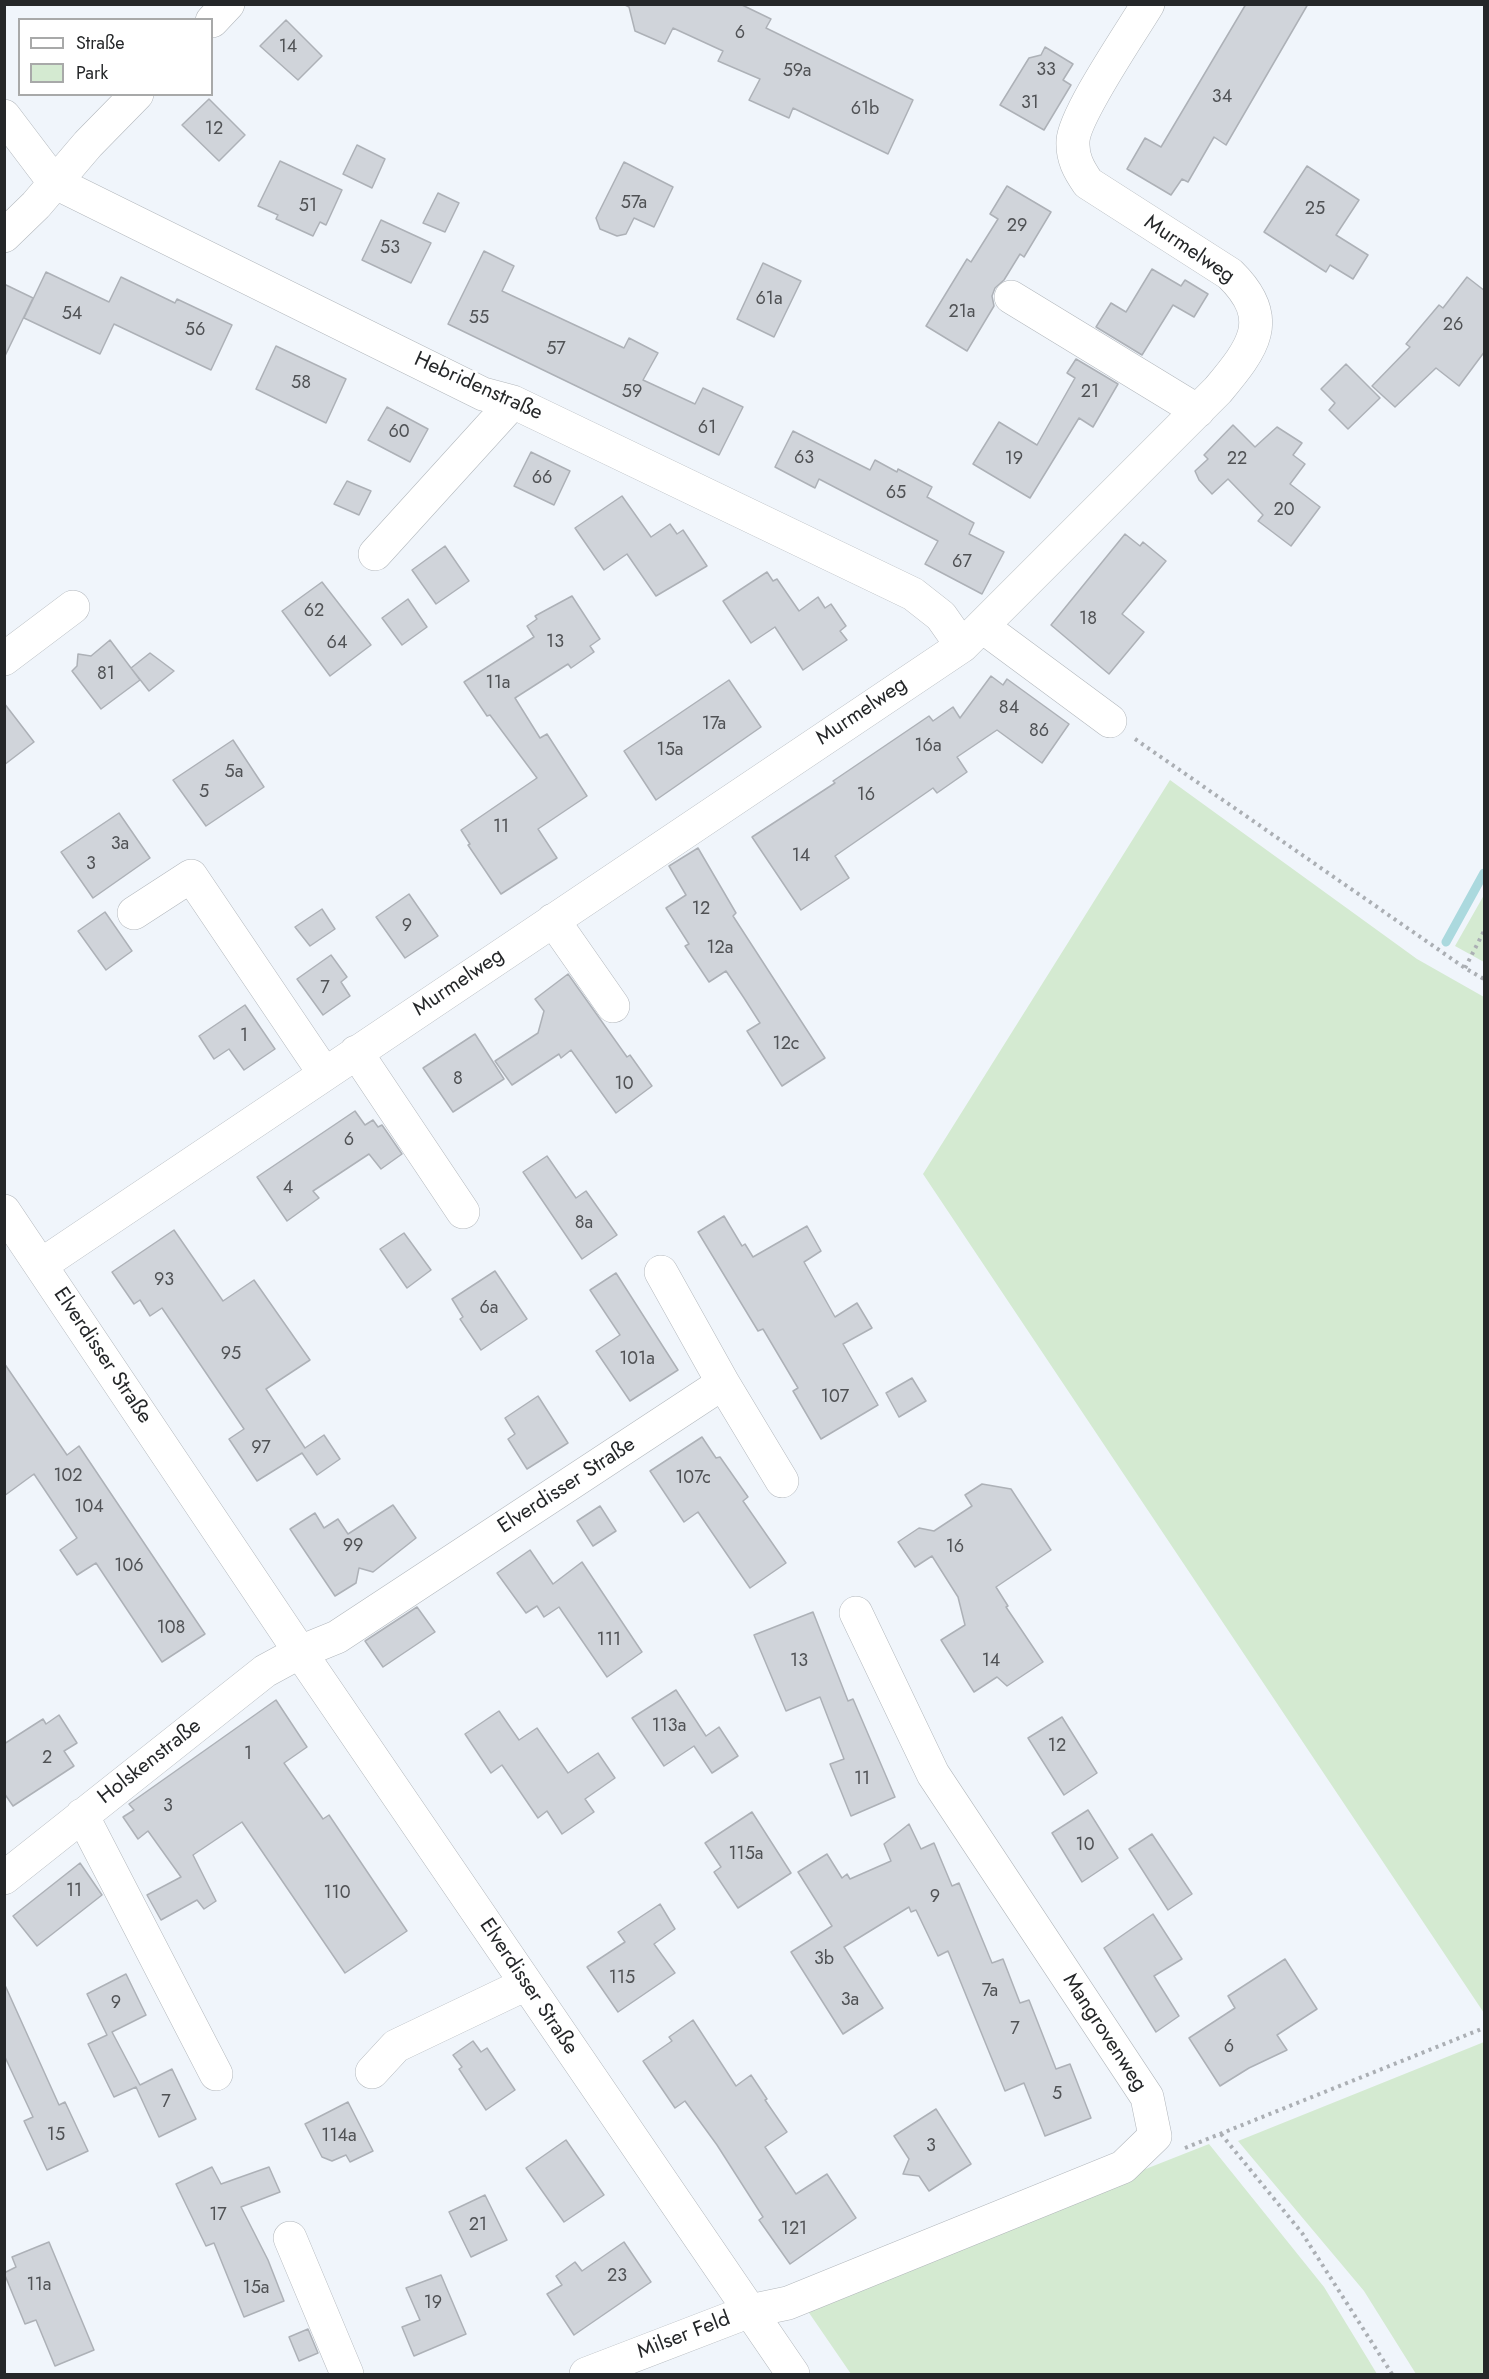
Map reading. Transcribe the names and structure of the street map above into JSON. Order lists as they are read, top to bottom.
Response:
{
  "streets": {
    "street": [
      "Murmelweg",
      "Hebridenstraße",
      "Elverdisser Straße",
      "Holskenstraße",
      "Mangrovenweg",
      "Milser Feld"
    ]
  },
  "crossings": [
    ["Murmelweg", "Hebridenstraße"],
    ["Murmelweg", "Elverdisser Straße"],
    ["Elverdisser Straße", "Holskenstraße"],
    ["Elverdisser Straße", "Milser Feld"]
  ],
  "house_numbers": [
    "6",
    "14",
    "33",
    "59a",
    "34",
    "31",
    "61b",
    "12",
    "57a",
    "51",
    "25",
    "29",
    "53",
    "61a",
    "21a",
    "54",
    "55",
    "26",
    "56",
    "57",
    "58",
    "59",
    "21",
    "61",
    "60",
    "63",
    "19",
    "22",
    "66",
    "65",
    "20",
    "67",
    "62",
    "18",
    "13",
    "64",
    "81",
    "11a",
    "84",
    "17a",
    "86",
    "16a",
    "15a",
    "5a",
    "5",
    "16",
    "11",
    "3a",
    "14",
    "3",
    "12",
    "9",
    "12a",
    "7",
    "1",
    "12c",
    "8",
    "10",
    "6",
    "4",
    "8a",
    "93",
    "6a",
    "95",
    "101a",
    "107",
    "97",
    "102",
    "107c",
    "104",
    "99",
    "16",
    "106",
    "108",
    "111",
    "13",
    "14",
    "113a",
    "12",
    "1",
    "2",
    "11",
    "3",
    "10",
    "115a",
    "11",
    "110",
    "9",
    "3b",
    "115",
    "7a",
    "3a",
    "9",
    "7",
    "6",
    "5",
    "7",
    "15",
    "114a",
    "3",
    "17",
    "21",
    "121",
    "23",
    "11a",
    "15a",
    "19"
  ],
  "legend": ["Straße", "Park"]
}
